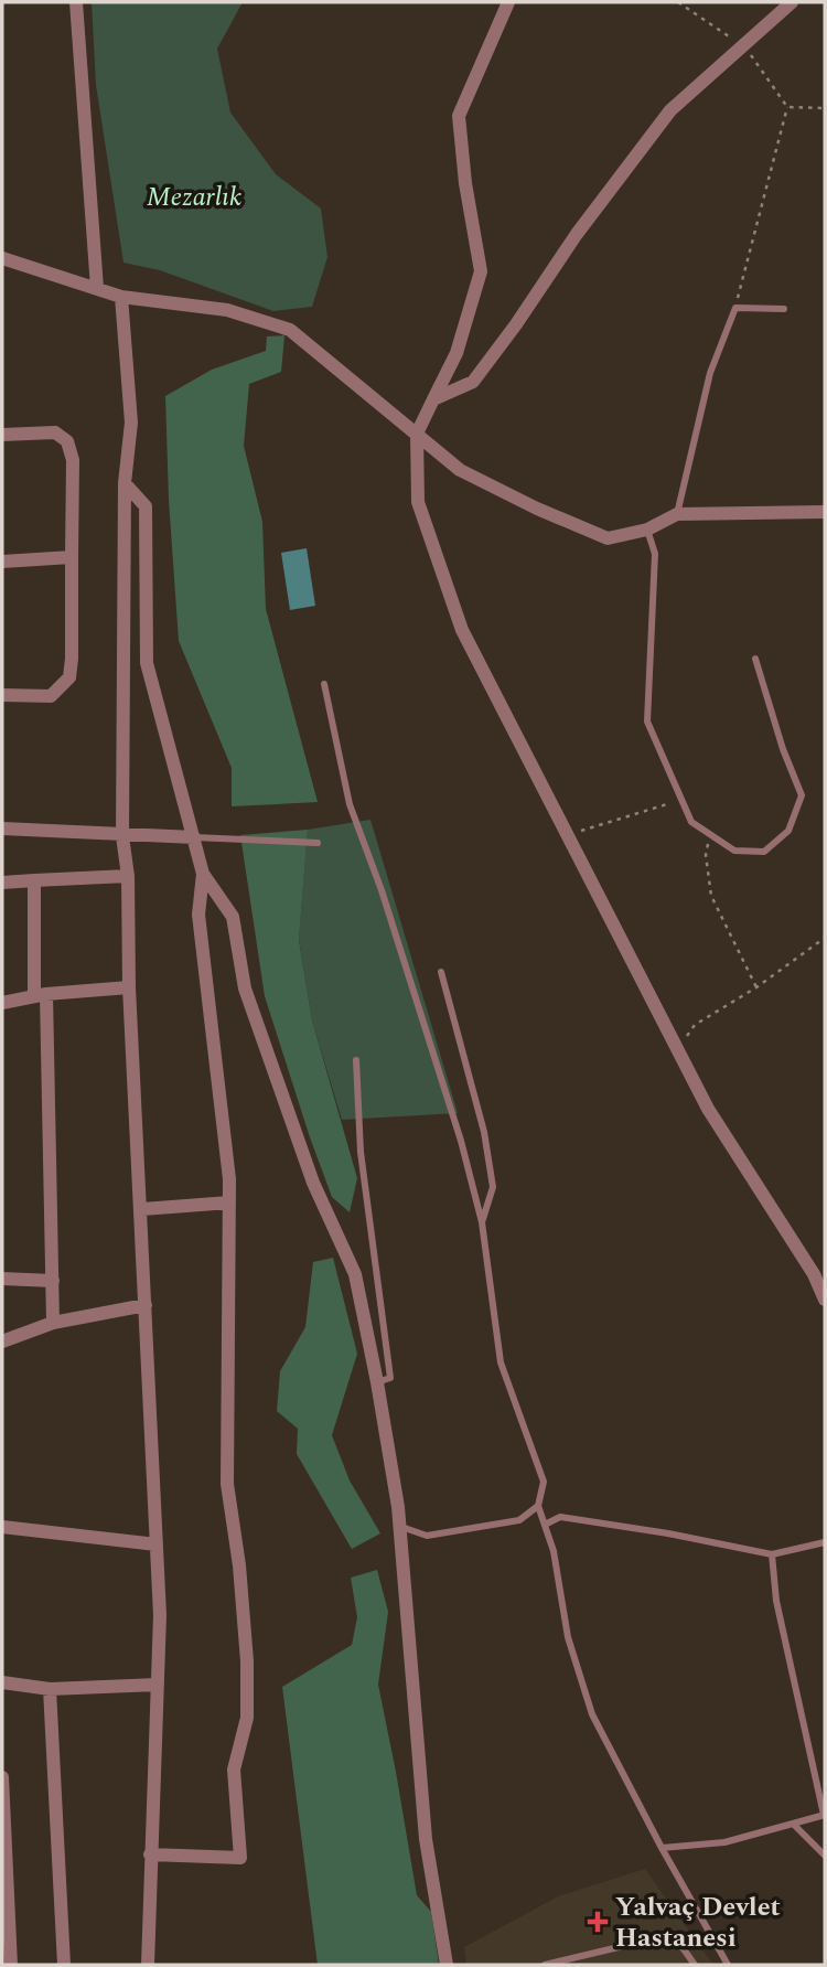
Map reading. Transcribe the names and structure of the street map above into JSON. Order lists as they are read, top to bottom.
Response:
{
  "parks": ["Mezarlık"],
  "places": {
    "health": ["Yalvaç Devlet Hastanesi"]
  }
}
